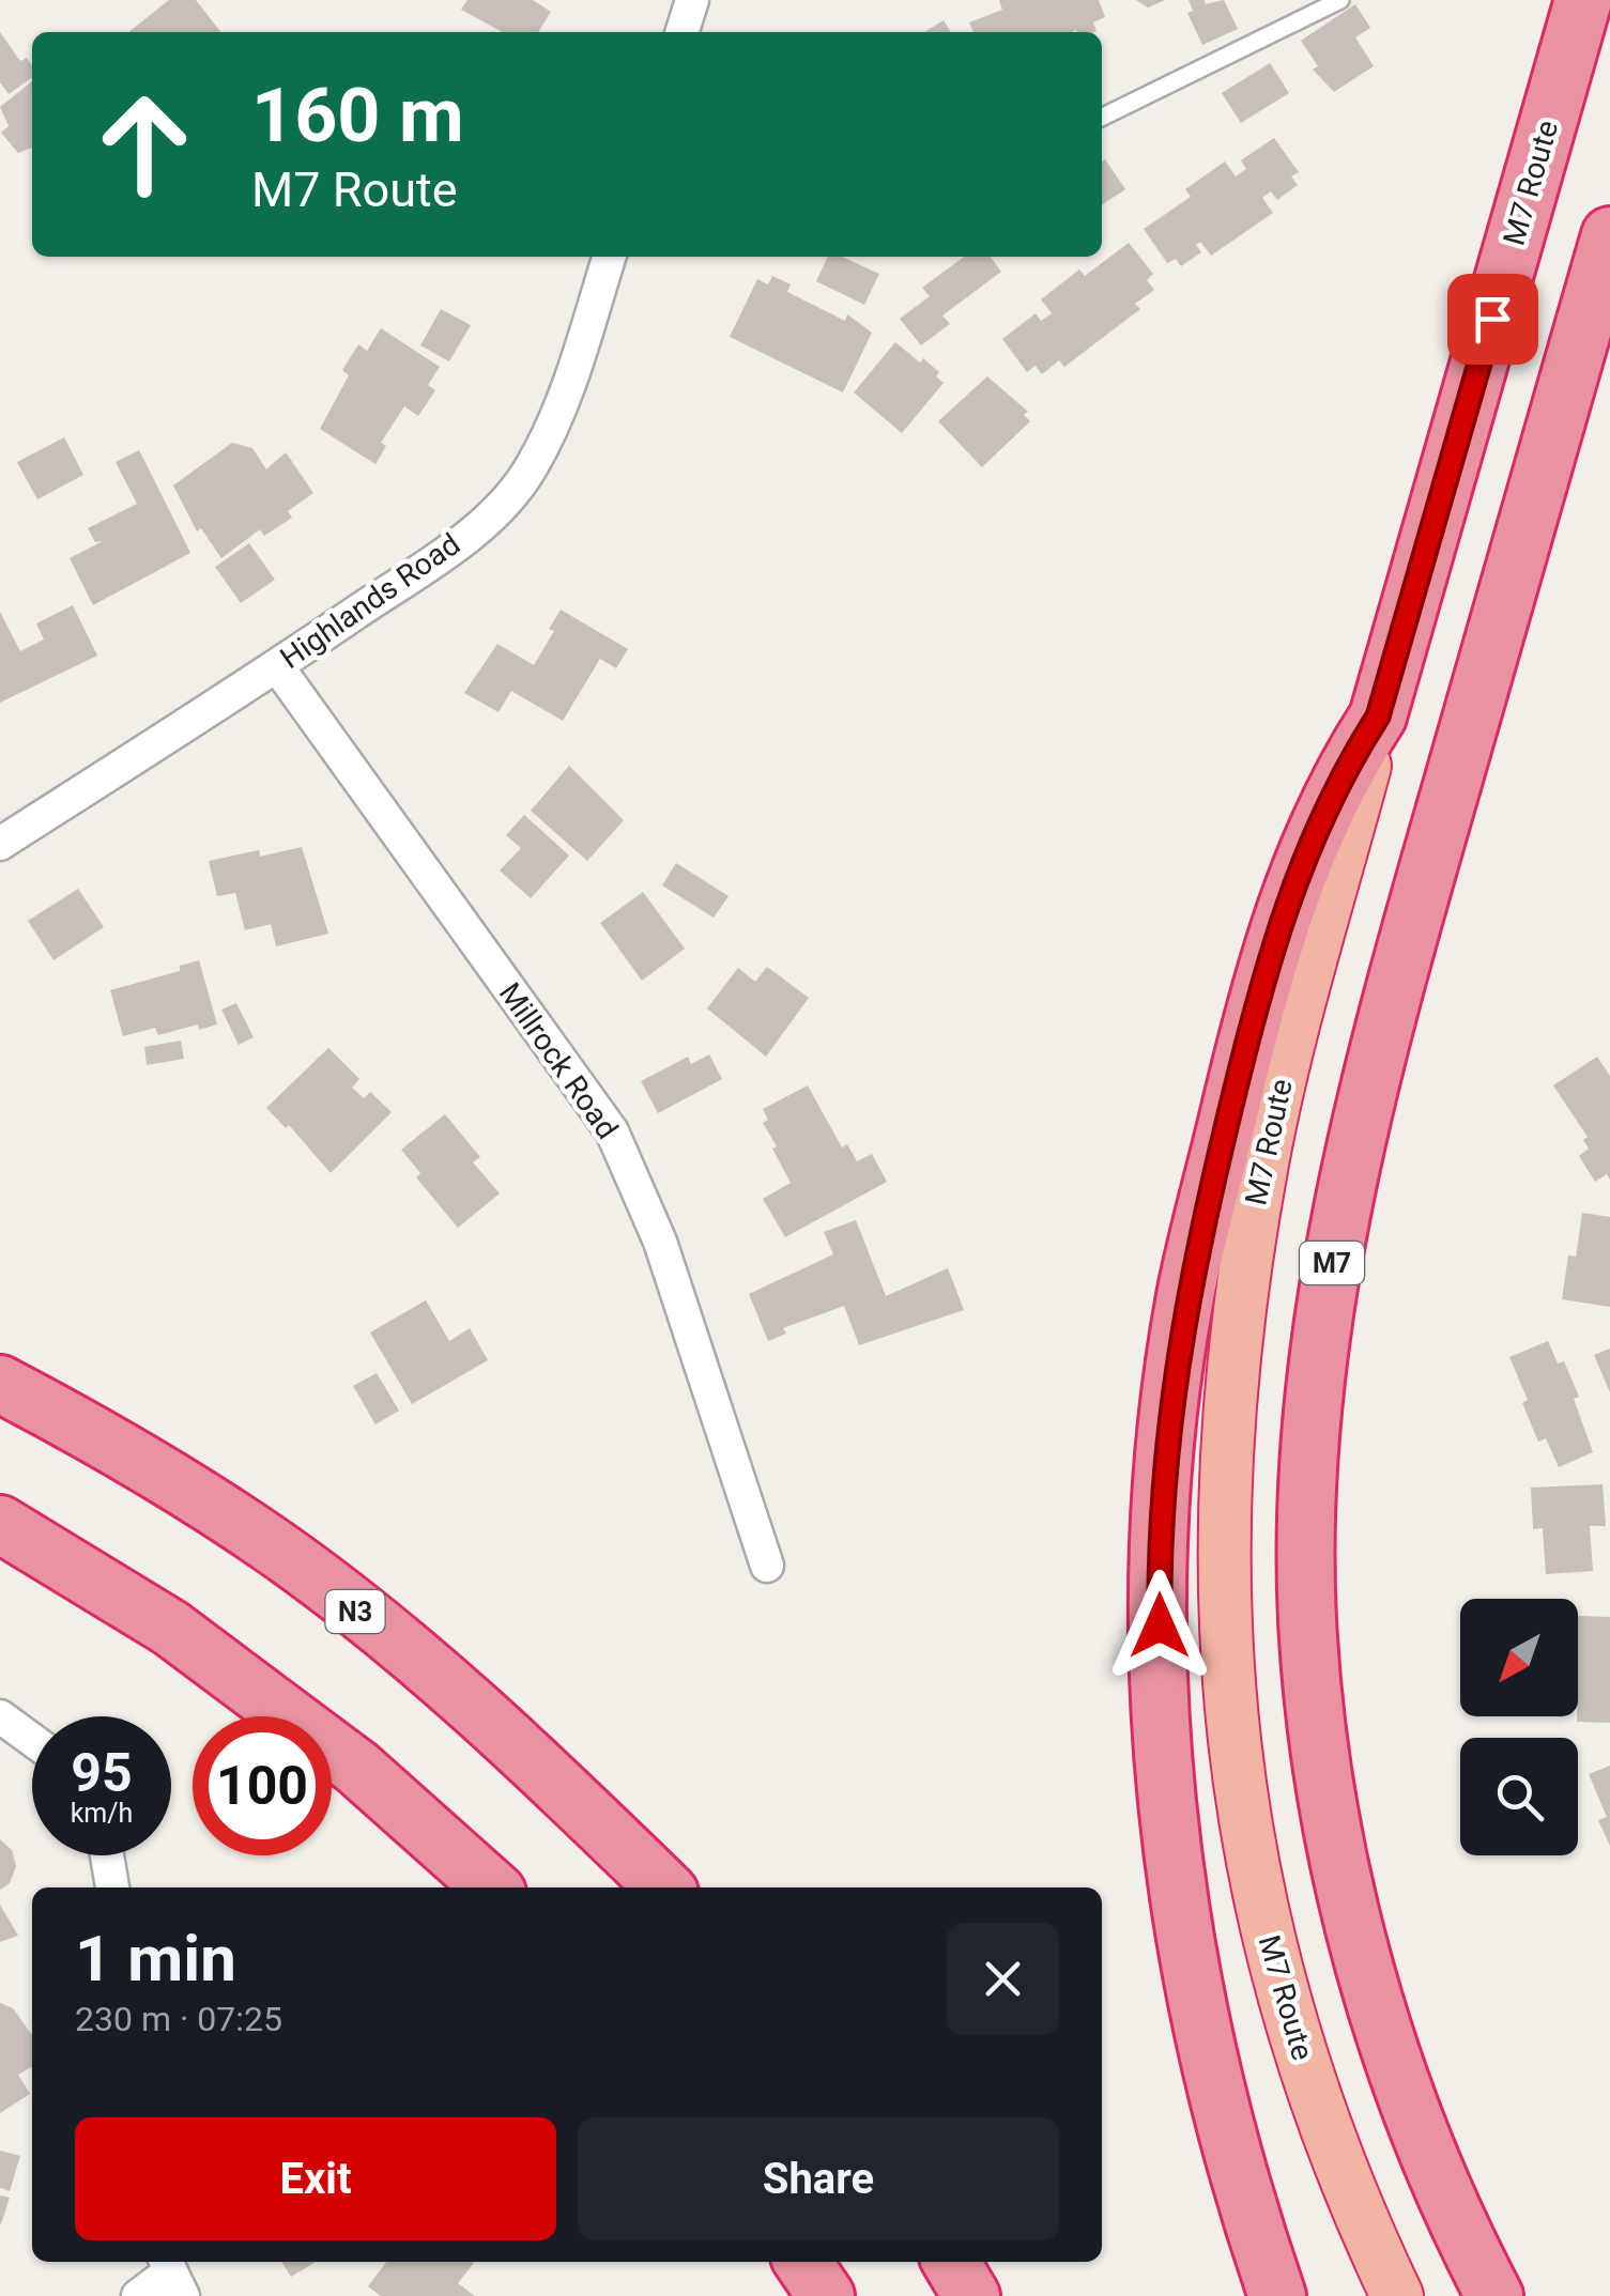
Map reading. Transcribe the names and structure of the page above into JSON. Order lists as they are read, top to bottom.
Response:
{
  "streets": {
    "highway": ["M7 Route", "M7", "N3"],
    "street": ["Highlands Road", "Millrock Road"]
  },
  "crossings": [
    ["Highlands Road", "Millrock Road"]
  ],
  "north": "bottom left",
  "page": {
    "turn": ["160 m", "M7 Route"],
    "speed": "95 km/h",
    "limit": "100",
    "heading": ["1 min", "230 m · 07:25"],
    "buttons": ["Exit", "Share"]
  }
}
